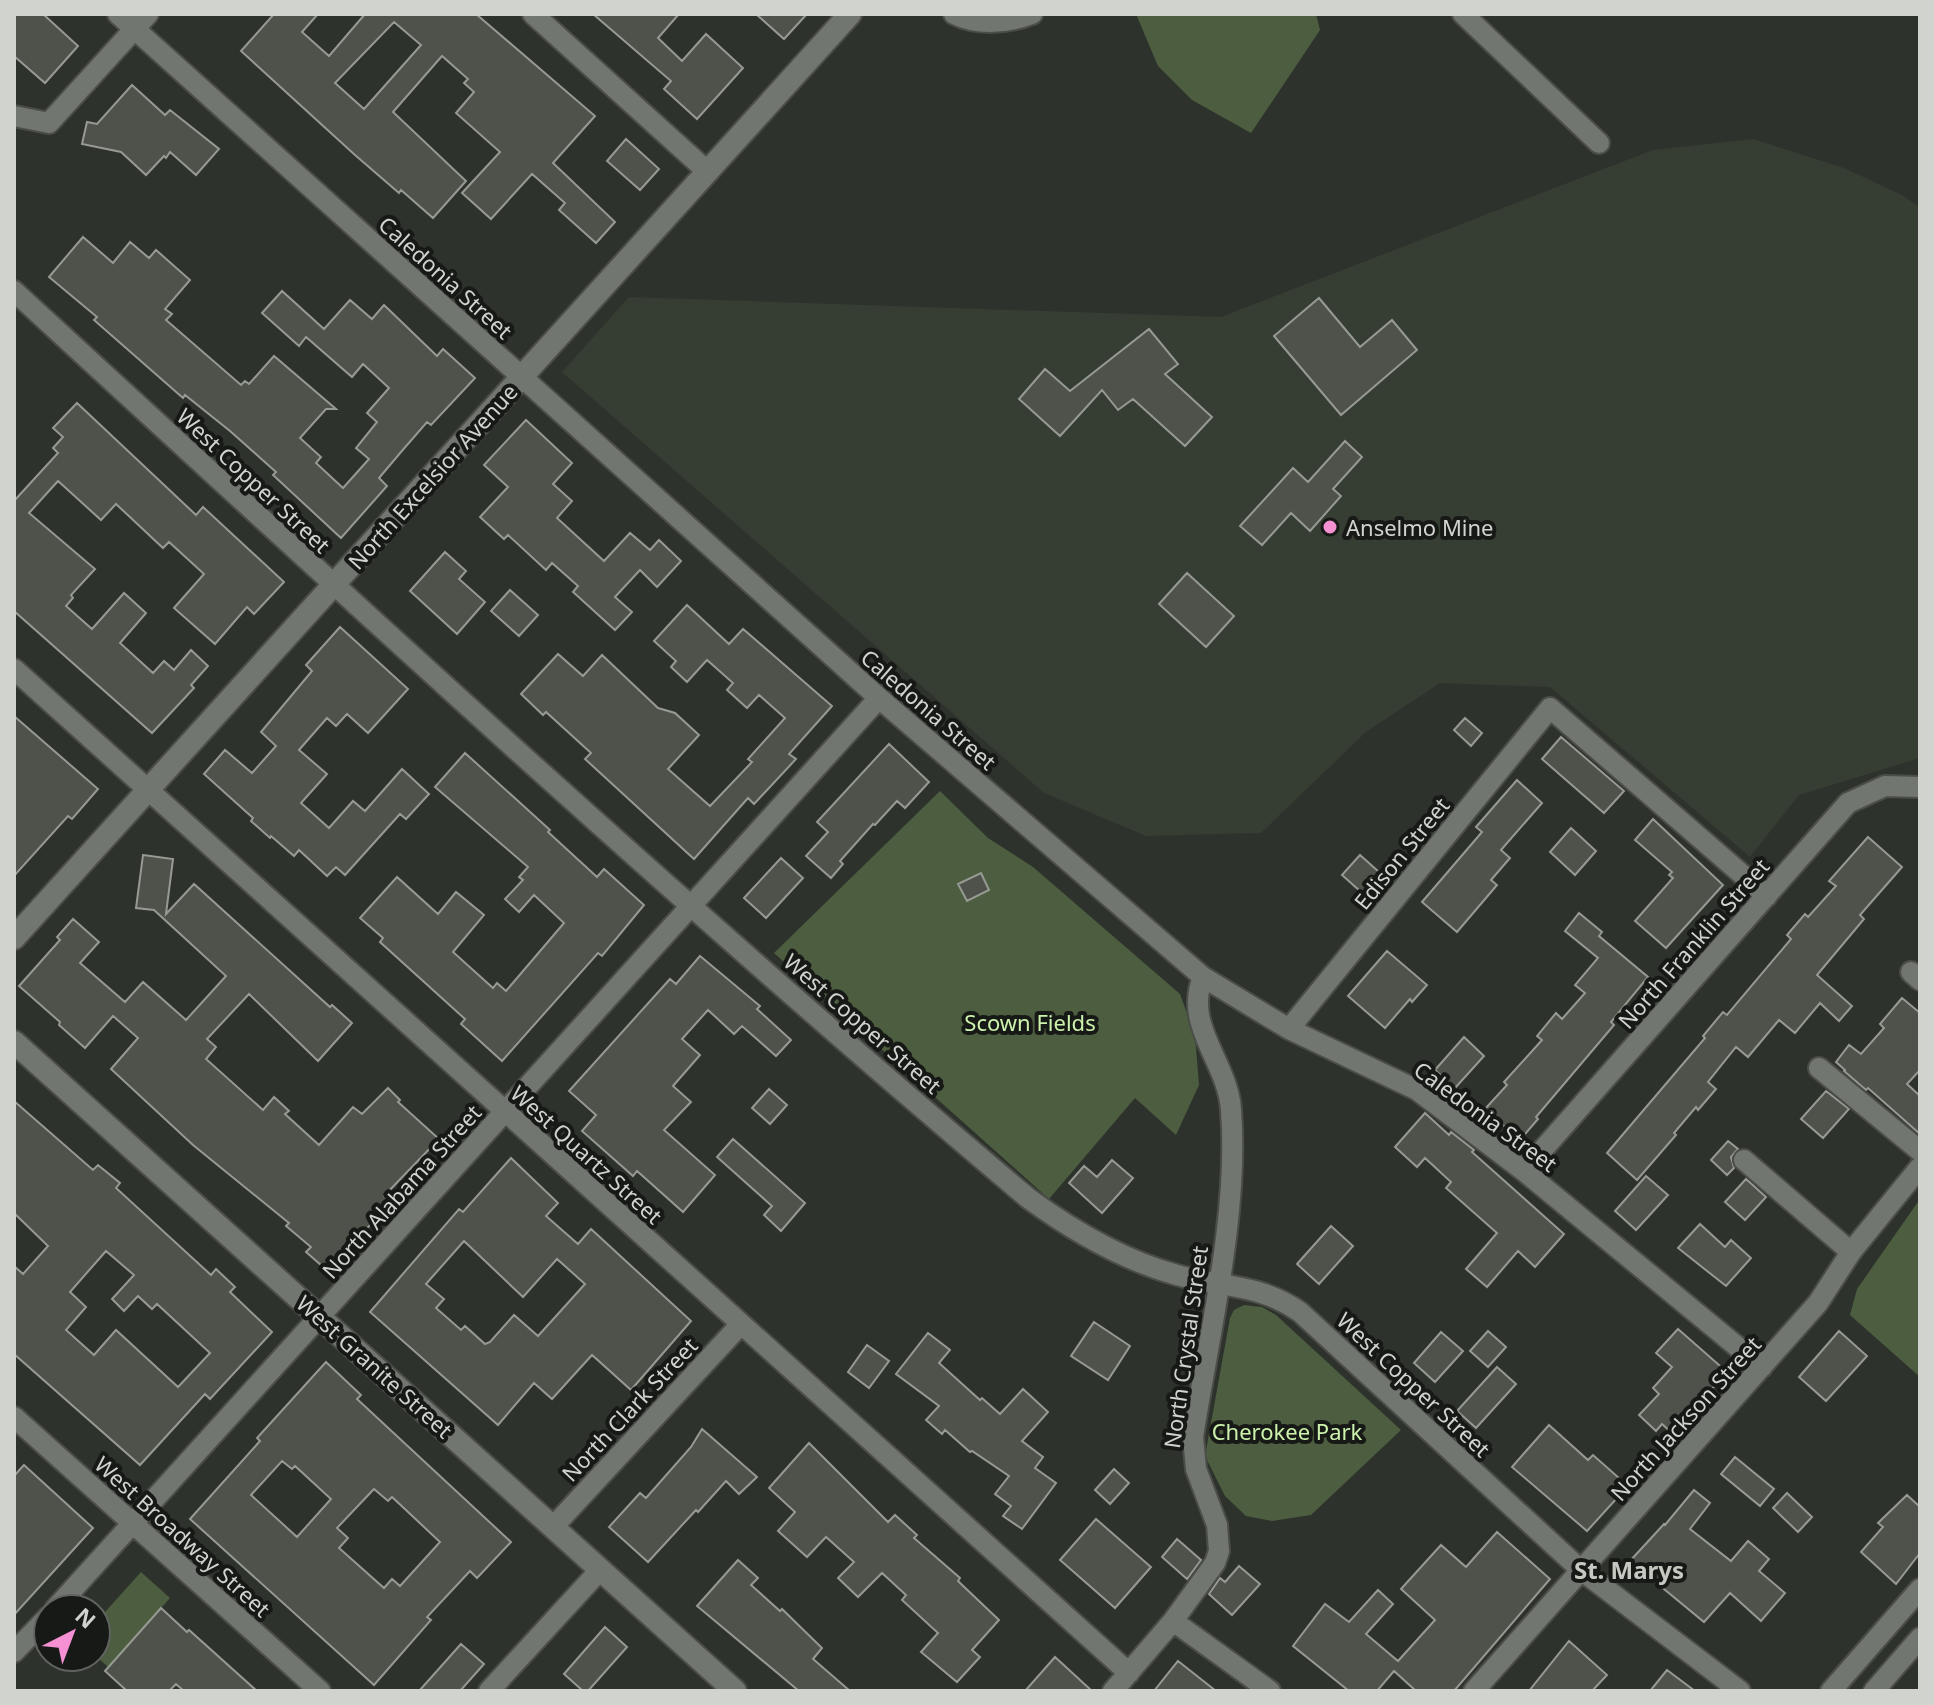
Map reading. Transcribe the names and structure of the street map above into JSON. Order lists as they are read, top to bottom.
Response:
{
  "streets": {
    "street": [
      "Caledonia Street",
      "North Excelsior Avenue",
      "West Copper Street",
      "Edison Street",
      "North Franklin Street",
      "West Quartz Street",
      "North Alabama Street",
      "North Crystal Street",
      "West Granite Street",
      "North Clark Street",
      "North Jackson Street",
      "West Broadway Street"
    ]
  },
  "crossings": [
    ["Caledonia Street", "North Excelsior Avenue"],
    ["Caledonia Street", "Edison Street"],
    ["Caledonia Street", "North Franklin Street"],
    ["Caledonia Street", "North Alabama Street"],
    ["Caledonia Street", "North Crystal Street"],
    ["Caledonia Street", "North Jackson Street"],
    ["North Excelsior Avenue", "West Copper Street"],
    ["North Excelsior Avenue", "West Quartz Street"],
    ["West Copper Street", "North Alabama Street"],
    ["West Copper Street", "North Crystal Street"],
    ["West Copper Street", "North Jackson Street"],
    ["Edison Street", "North Franklin Street"],
    ["West Quartz Street", "North Alabama Street"],
    ["West Quartz Street", "North Crystal Street"],
    ["West Quartz Street", "North Clark Street"],
    ["North Alabama Street", "West Granite Street"],
    ["North Alabama Street", "West Broadway Street"],
    ["West Granite Street", "North Clark Street"]
  ],
  "districts": ["St. Marys"],
  "parks": ["Scown Fields", "Cherokee Park"],
  "places": ["Anselmo Mine"],
  "north": "top right"
}
